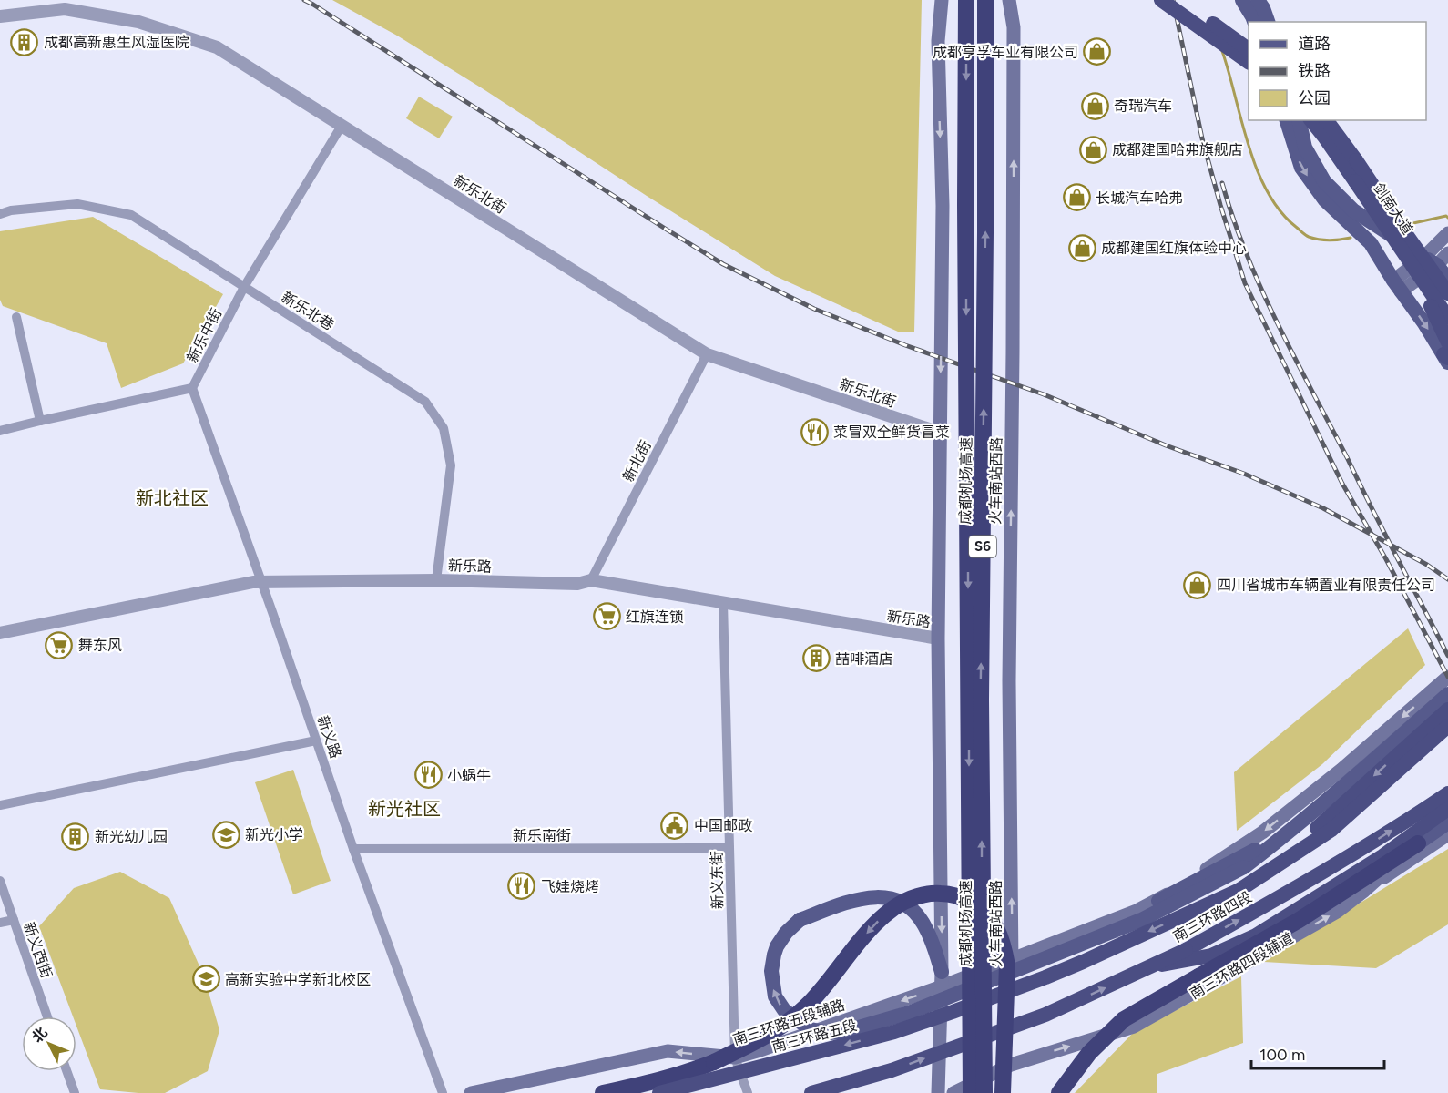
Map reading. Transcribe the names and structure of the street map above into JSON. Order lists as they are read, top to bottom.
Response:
{
  "streets": {
    "highway": [
      "剑南大道",
      "成都机场高速",
      "S6",
      "南三环路四段",
      "南三环路五段"
    ],
    "main road": ["火车南站西路", "南三环路四段辅道", "南三环路五段辅路"],
    "street": [
      "新乐北街",
      "新乐北巷",
      "新乐中街",
      "新北街",
      "新乐路",
      "新义路",
      "新乐南街",
      "新义东街",
      "新义西街"
    ]
  },
  "crossings": [
    ["新乐北街", "新乐中街"],
    ["新乐北街", "新北街"],
    ["新乐北巷", "新乐中街"],
    ["新乐北巷", "新乐路"],
    ["新乐中街", "新义路"],
    ["新北街", "新乐路"],
    ["火车南站西路", "南三环路四段辅道"],
    ["火车南站西路", "南三环路五段辅路"],
    ["新乐路", "新义路"],
    ["新乐路", "新义东街"],
    ["新义路", "新乐南街"],
    ["新乐南街", "新义东街"],
    ["新义东街", "南三环路五段辅路"],
    ["南三环路四段", "南三环路五段"]
  ],
  "one_way": ["南三环路五段辅路", "南三环路五段"],
  "districts": ["新北社区", "新光社区"],
  "places": {
    "building": ["成都高新惠生风湿医院", "喆啡酒店", "新光幼儿园"],
    "shop": [
      "成都亨孚车业有限公司",
      "奇瑞汽车",
      "成都建国哈弗旗舰店",
      "长城汽车哈弗",
      "成都建国红旗体验中心",
      "四川省城市车辆置业有限责任公司"
    ],
    "restaurant": ["菜冒双全鲜货冒菜", "小蜗牛", "飞娃烧烤"],
    "supermarket": ["红旗连锁", "舞东风"],
    "public building": ["中国邮政"],
    "school or university": ["新光小学", "高新实验中学新北校区"]
  },
  "legend": ["道路", "铁路", "公园"],
  "scale_bar": "100 m",
  "north": "top left"
}
